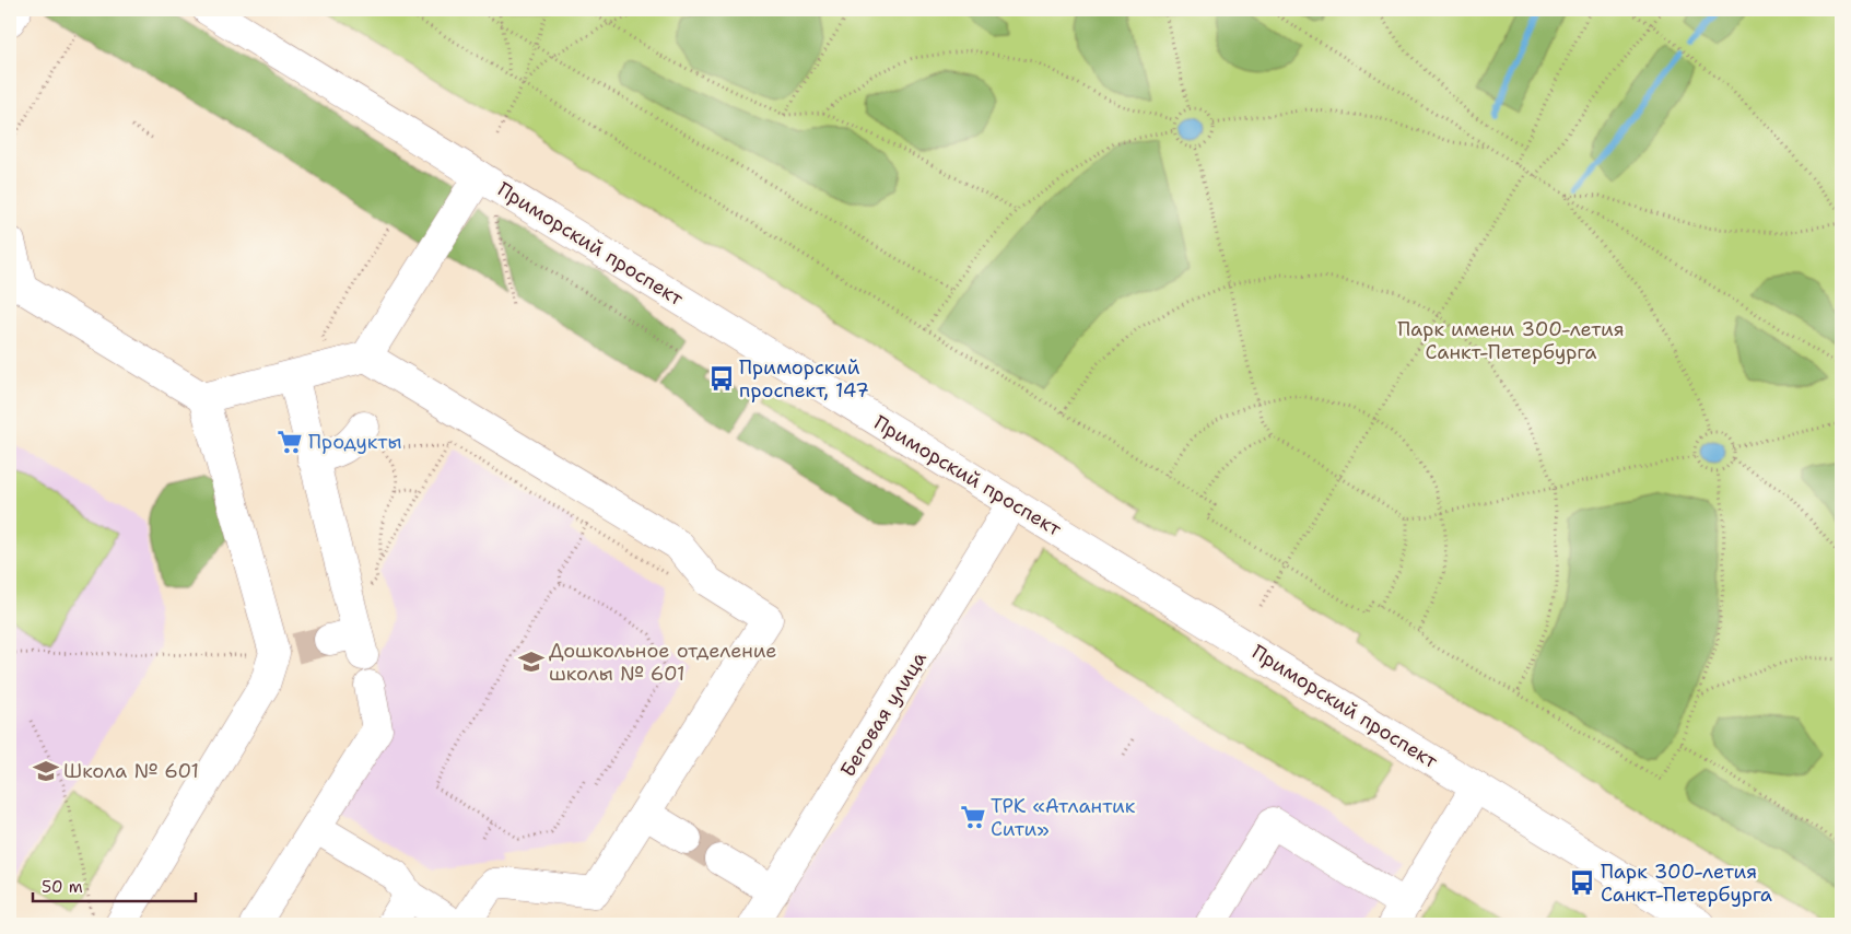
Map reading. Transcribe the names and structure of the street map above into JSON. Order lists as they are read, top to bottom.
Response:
{
  "streets": {
    "street": ["Приморский проспект", "Беговая улица"]
  },
  "crossings": [
    ["Приморский проспект", "Беговая улица"]
  ],
  "parks": ["Парк имени 300-летия Санкт-Петербурга"],
  "places": {
    "bus stop": ["Приморский проспект, 147", "Парк 300-летия Санкт-Петербурга"],
    "supermarket": ["Продукты", "ТРК «Атлантик Сити»"],
    "school or university": ["Дошкольное отделение школы № 601", "Школа № 601"]
  },
  "scale_bar": "50 m"
}
